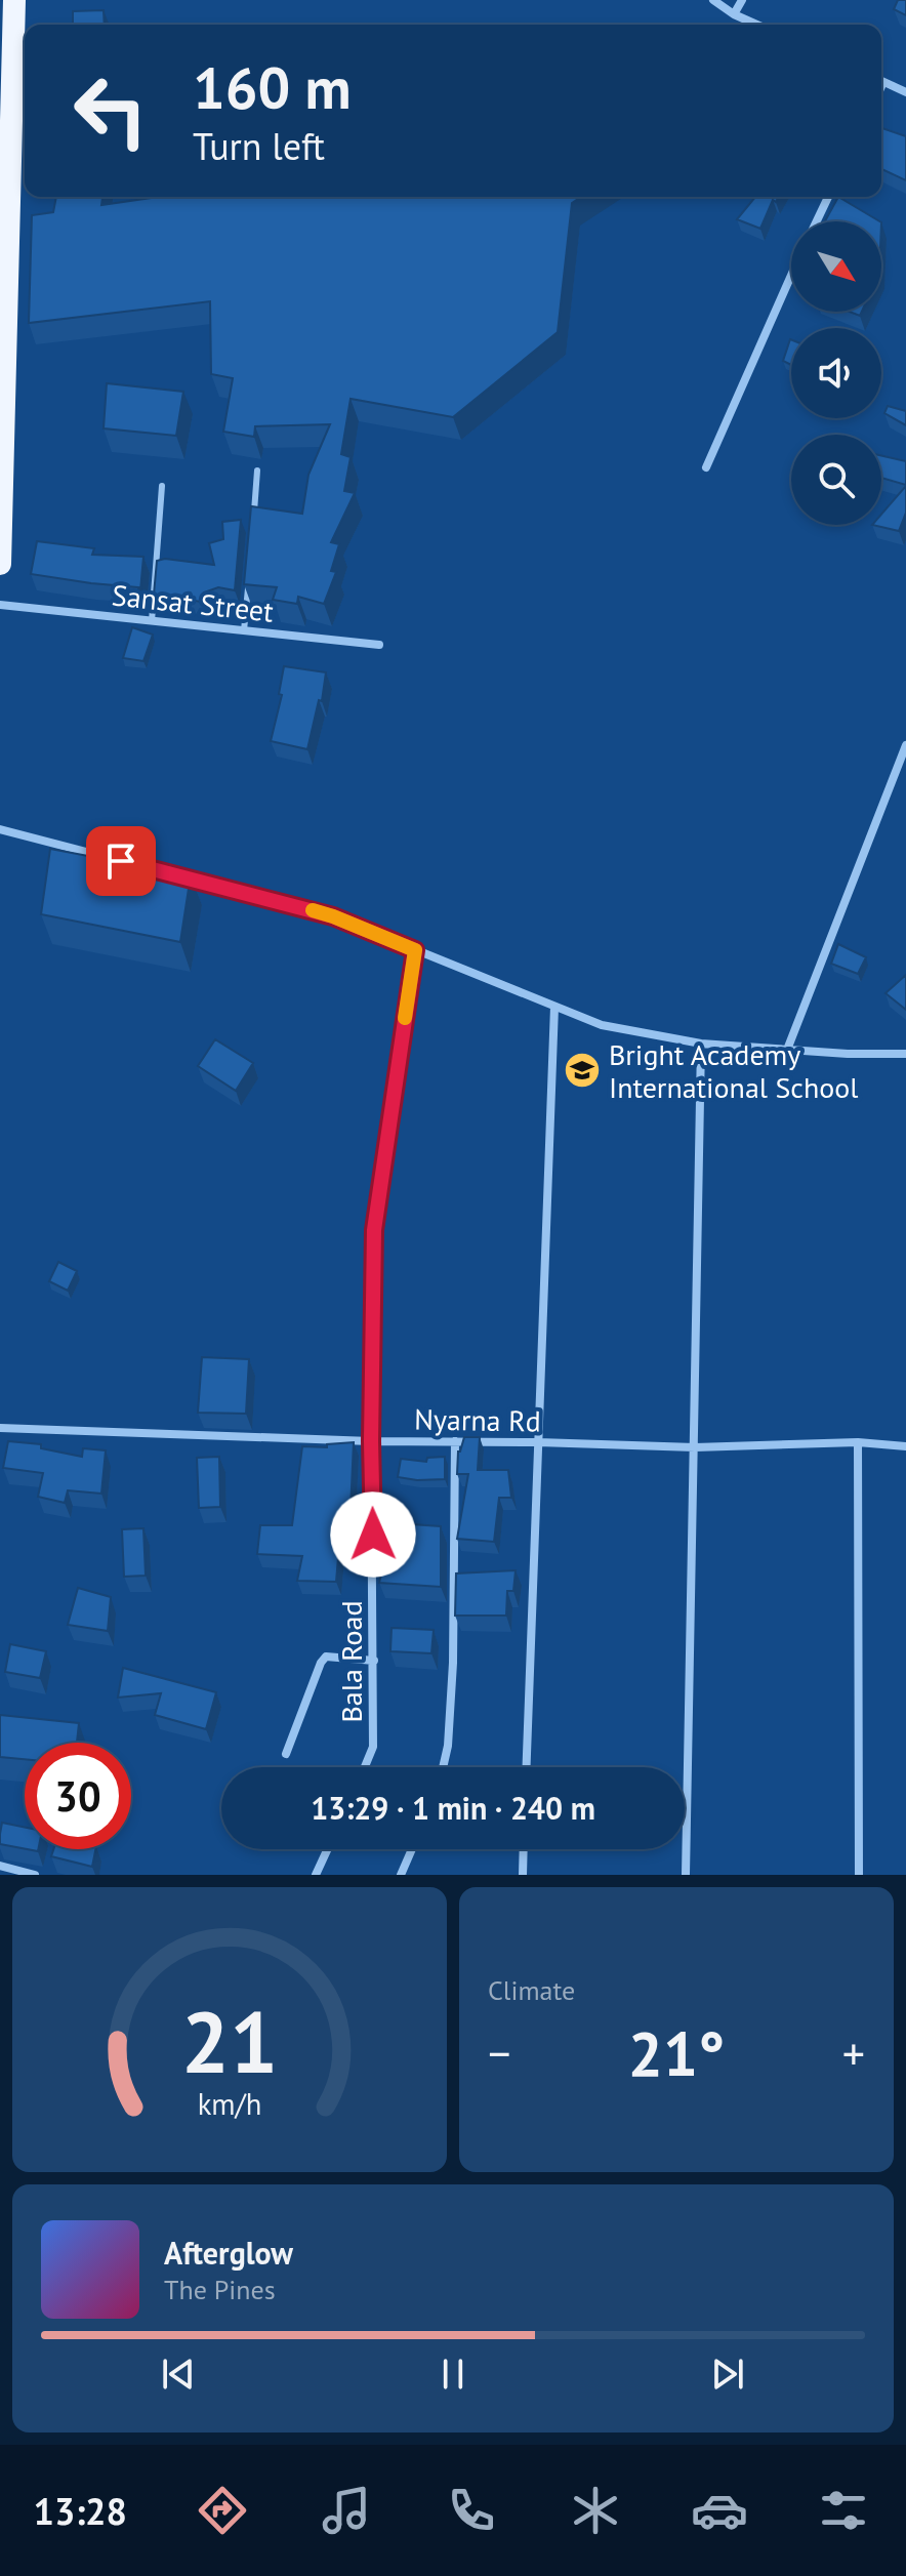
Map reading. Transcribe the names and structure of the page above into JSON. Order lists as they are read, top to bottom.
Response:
{
  "streets": {
    "street": ["Sansat Street", "Nyarna Rd", "Bala Road"]
  },
  "crossings": [
    ["Nyarna Rd", "Bala Road"]
  ],
  "places": {
    "school or university": ["Bright Academy International School"]
  },
  "north": "bottom right",
  "page": {
    "turn": ["160 m", "Turn left"],
    "limit": "30",
    "trip": "13:29 · 1 min · 240 m",
    "tile": "Climate",
    "heat": ["−", "21°", "+"],
    "song": ["Afterglow", "The Pines"],
    "tabs": "13:28",
    "gauge": ["21", "km/h"]
  }
}
